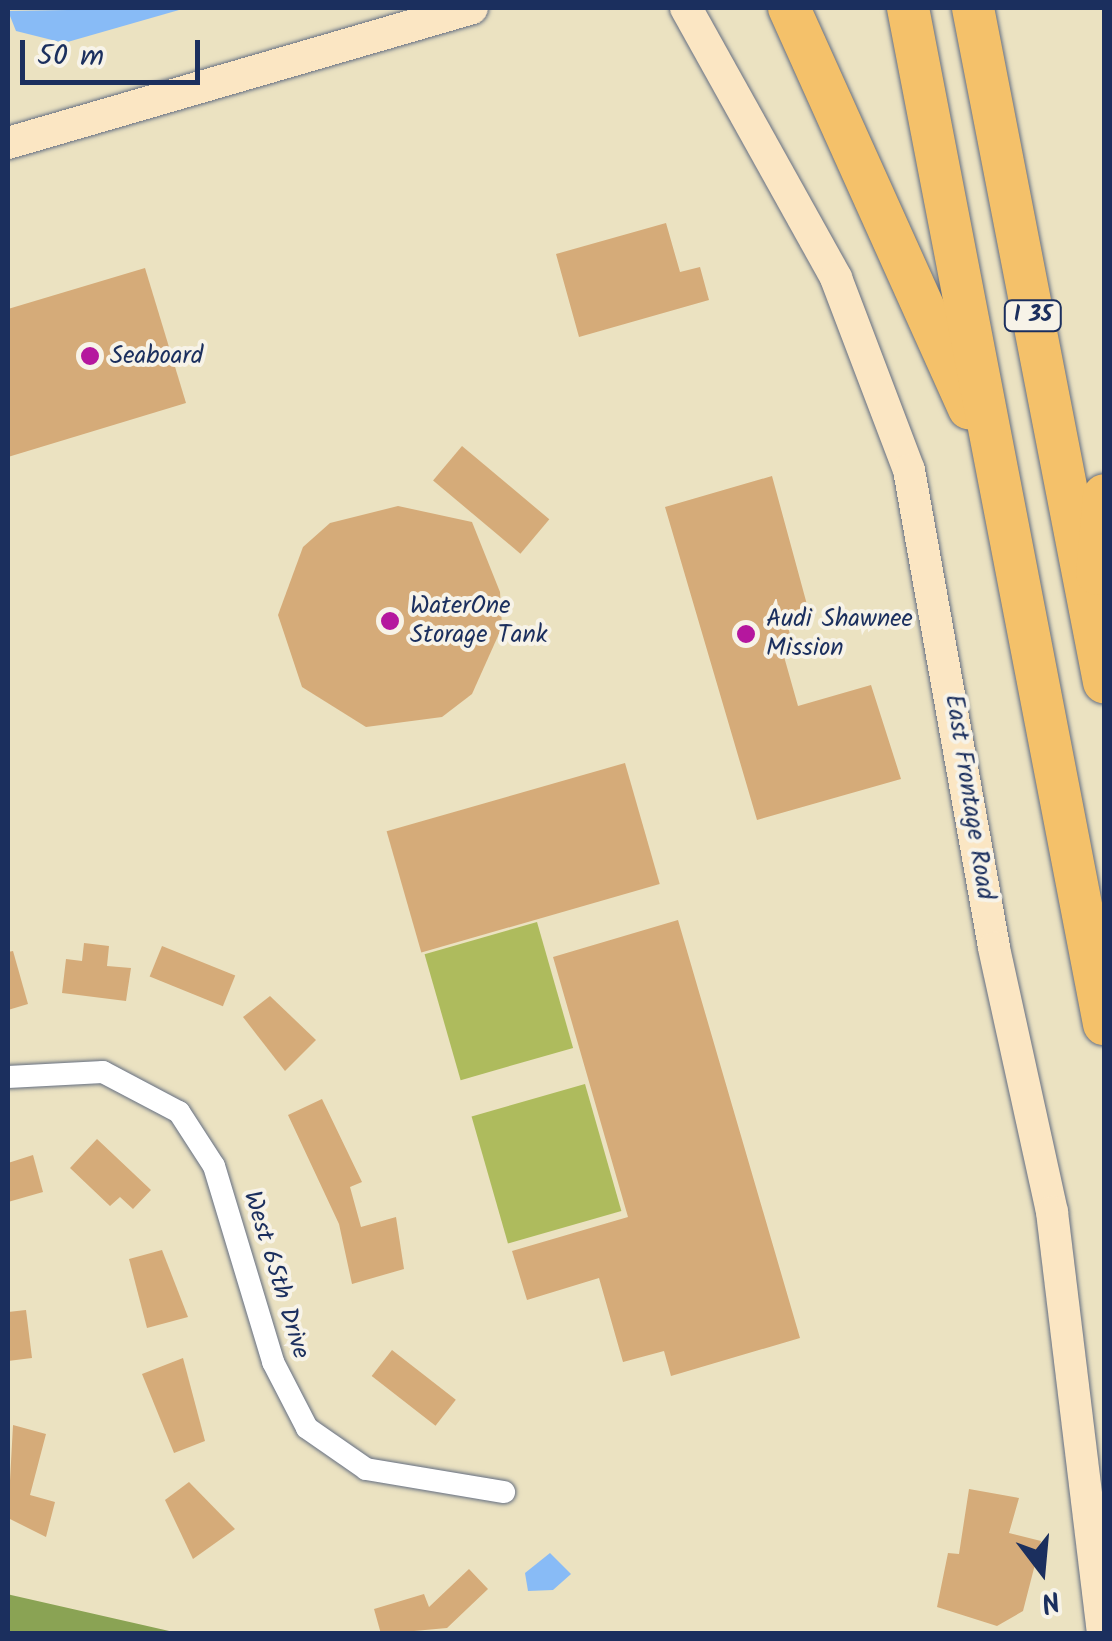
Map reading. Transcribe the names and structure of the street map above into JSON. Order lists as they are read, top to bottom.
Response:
{
  "streets": {
    "highway": ["I 35"],
    "street": ["East Frontage Road", "West 65th Drive"]
  },
  "places": ["Seaboard", "WaterOne Storage Tank", "Audi Shawnee Mission"],
  "scale_bar": "50 m",
  "north": "bottom"
}
